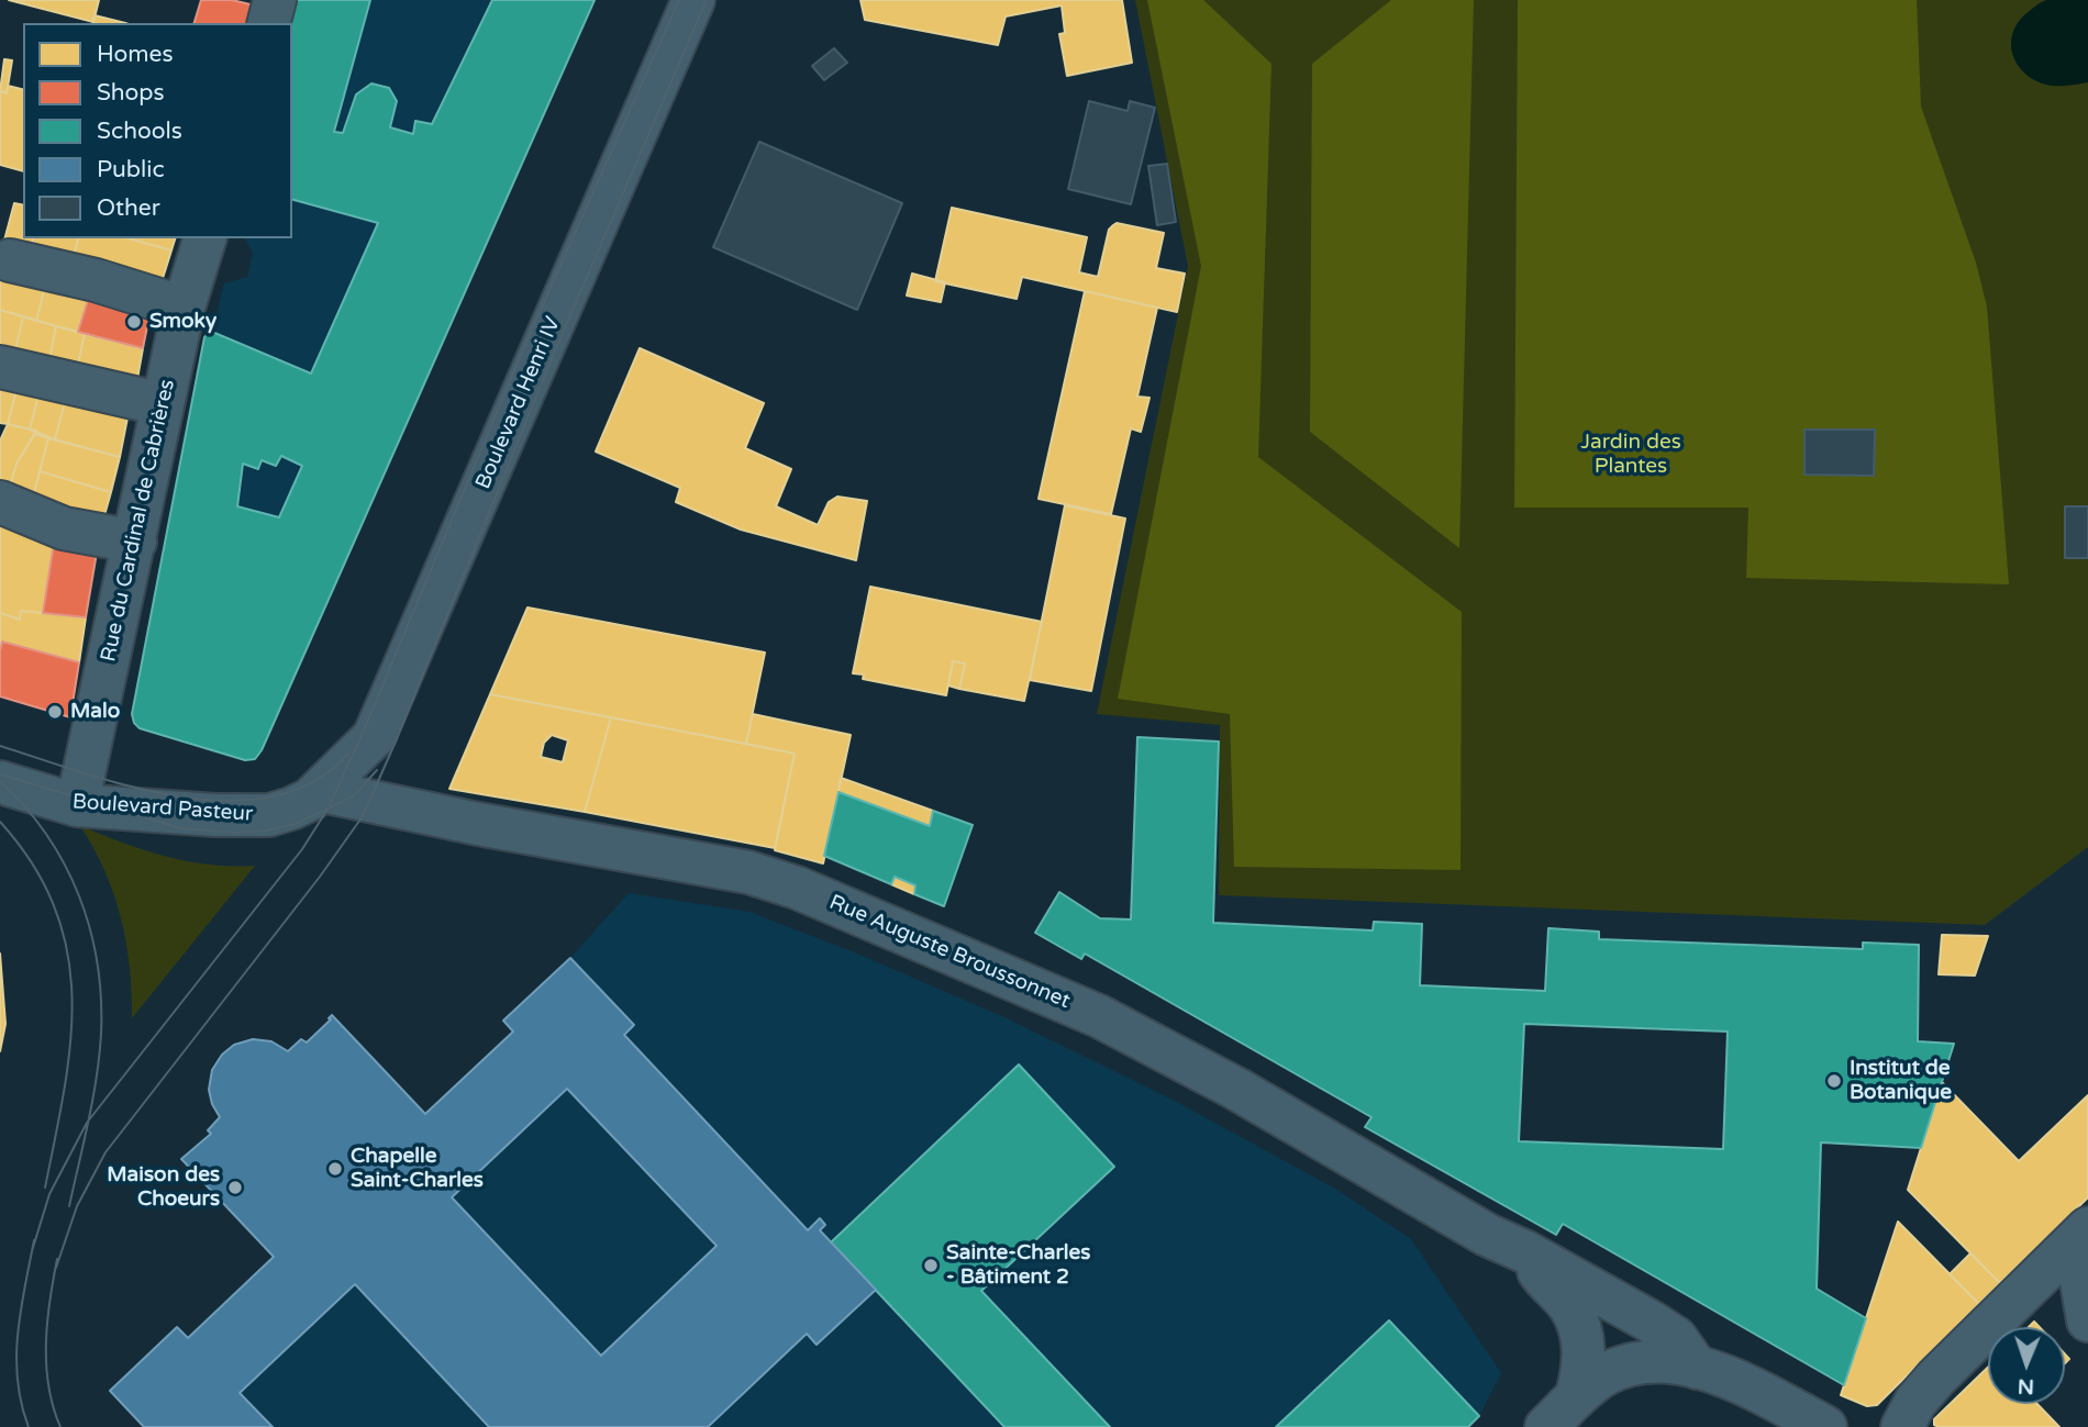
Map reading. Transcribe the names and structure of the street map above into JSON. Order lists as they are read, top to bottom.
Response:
{
  "streets": {
    "street": [
      "Boulevard Henri IV",
      "Rue du Cardinal de Cabrières",
      "Boulevard Pasteur",
      "Rue Auguste Broussonnet"
    ]
  },
  "crossings": [
    ["Boulevard Henri IV", "Boulevard Pasteur"],
    ["Boulevard Henri IV", "Rue Auguste Broussonnet"],
    ["Rue du Cardinal de Cabrières", "Boulevard Pasteur"],
    ["Boulevard Pasteur", "Rue Auguste Broussonnet"]
  ],
  "parks": ["Jardin des Plantes"],
  "places": [
    "Smoky",
    "Malo",
    "Institut de Botanique",
    "Chapelle Saint-Charles",
    "Maison des Choeurs",
    "Sainte-Charles - Bâtiment 2"
  ],
  "legend": [
    "Homes",
    "Shops",
    "Schools",
    "Public",
    "Other"
  ],
  "north": "bottom"
}
